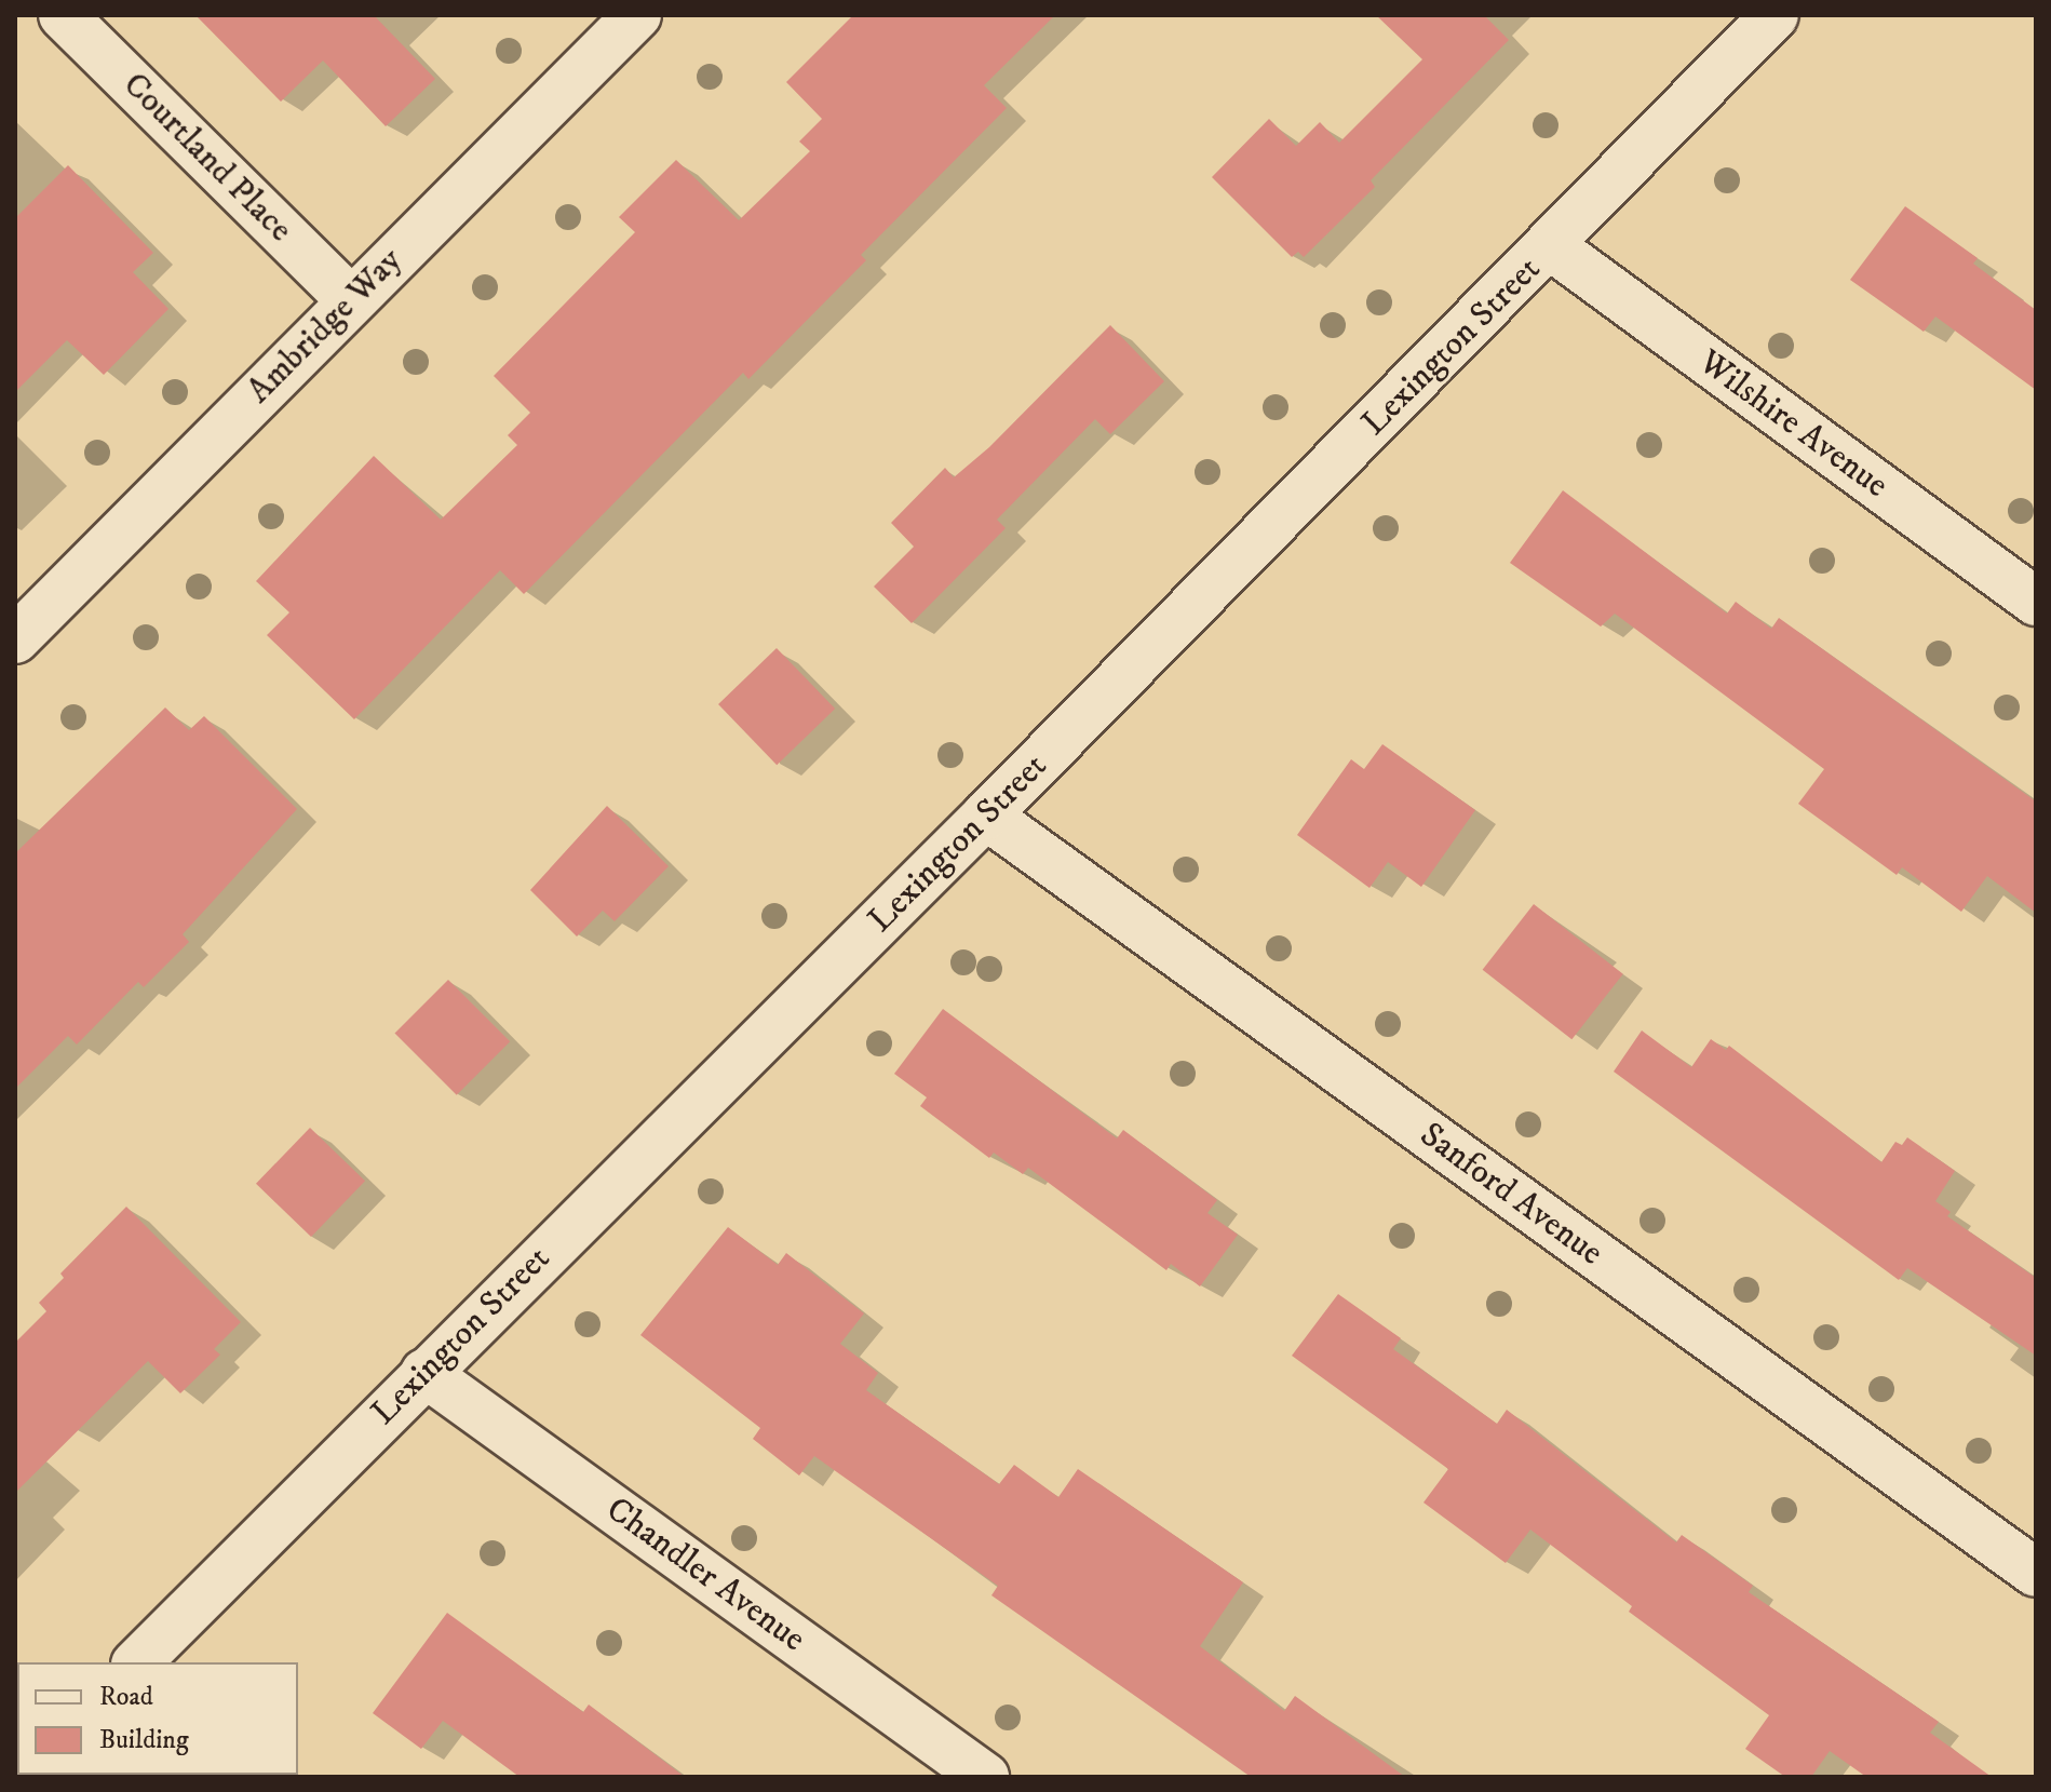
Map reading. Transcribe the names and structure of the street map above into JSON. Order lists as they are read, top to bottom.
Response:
{
  "streets": {
    "street": [
      "Courtland Place",
      "Ambridge Way",
      "Lexington Street",
      "Wilshire Avenue",
      "Sanford Avenue",
      "Chandler Avenue"
    ]
  },
  "crossings": [
    ["Courtland Place", "Ambridge Way"],
    ["Lexington Street", "Wilshire Avenue"],
    ["Lexington Street", "Sanford Avenue"],
    ["Lexington Street", "Chandler Avenue"]
  ],
  "legend": ["Road", "Building"]
}
